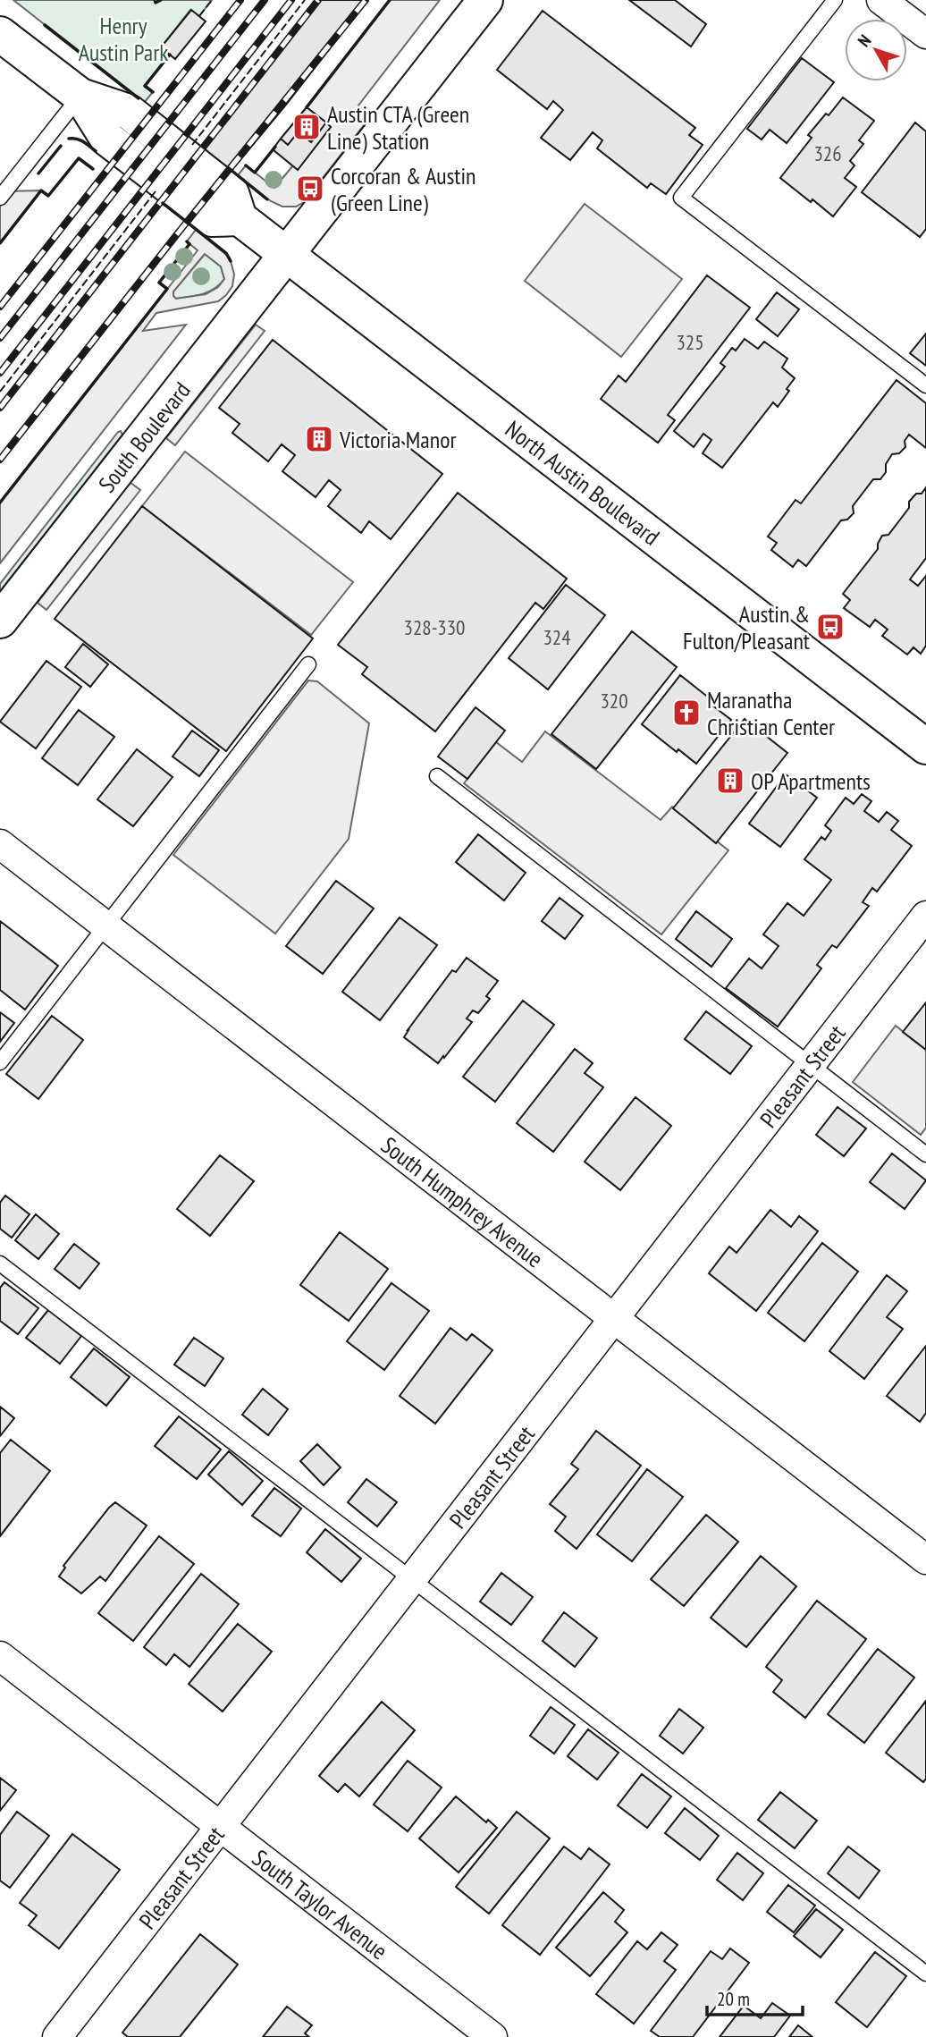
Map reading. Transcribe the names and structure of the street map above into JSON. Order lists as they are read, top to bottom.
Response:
{
  "streets": {
    "street": [
      "South Boulevard",
      "North Austin Boulevard",
      "Pleasant Street",
      "South Humphrey Avenue",
      "South Taylor Avenue"
    ]
  },
  "crossings": [
    ["South Boulevard", "North Austin Boulevard"],
    ["Pleasant Street", "South Humphrey Avenue"],
    ["Pleasant Street", "South Taylor Avenue"]
  ],
  "parks": ["Henry Austin Park"],
  "places": {
    "building": ["Austin CTA (Green Line) Station", "Victoria Manor", "OP Apartments"],
    "bus stop": ["Corcoran & Austin (Green Line)", "Austin & Fulton/Pleasant"],
    "church": ["Maranatha Christian Center"]
  },
  "house_numbers": [
    "326",
    "325",
    "328-330",
    "324",
    "320"
  ],
  "scale_bar": "20 m",
  "north": "top left"
}
